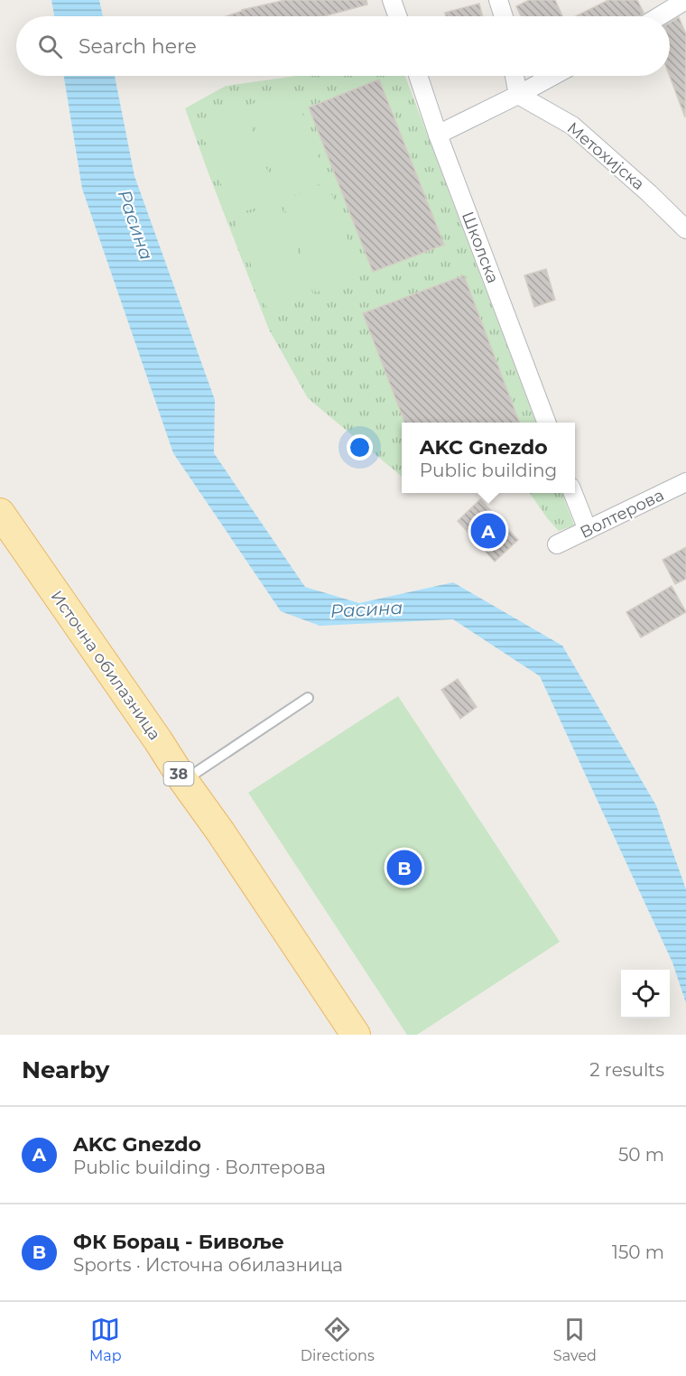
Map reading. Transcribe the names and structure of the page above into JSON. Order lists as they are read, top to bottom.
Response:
{
  "streets": {
    "main road": ["Источна обилазница", "38"],
    "street": ["Метохијска", "Школска", "Волтерова"]
  },
  "water": ["Расина"],
  "page": {
    "search": "Search here",
    "popup": ["AKC Gnezdo", "Public building"],
    "pins": ["A", "B"],
    "heading": ["Nearby", "2 results"],
    "list": [
      {
        "mark": "A",
        "name": "AKC Gnezdo",
        "note": "Public building · Волтерова",
        "value": "50 m"
      },
      {
        "mark": "B",
        "name": "ФК Борац - Бивоље",
        "note": "Sports · Источна обилазница",
        "value": "150 m"
      }
    ],
    "nav": ["Map", "Directions", "Saved"]
  }
}
